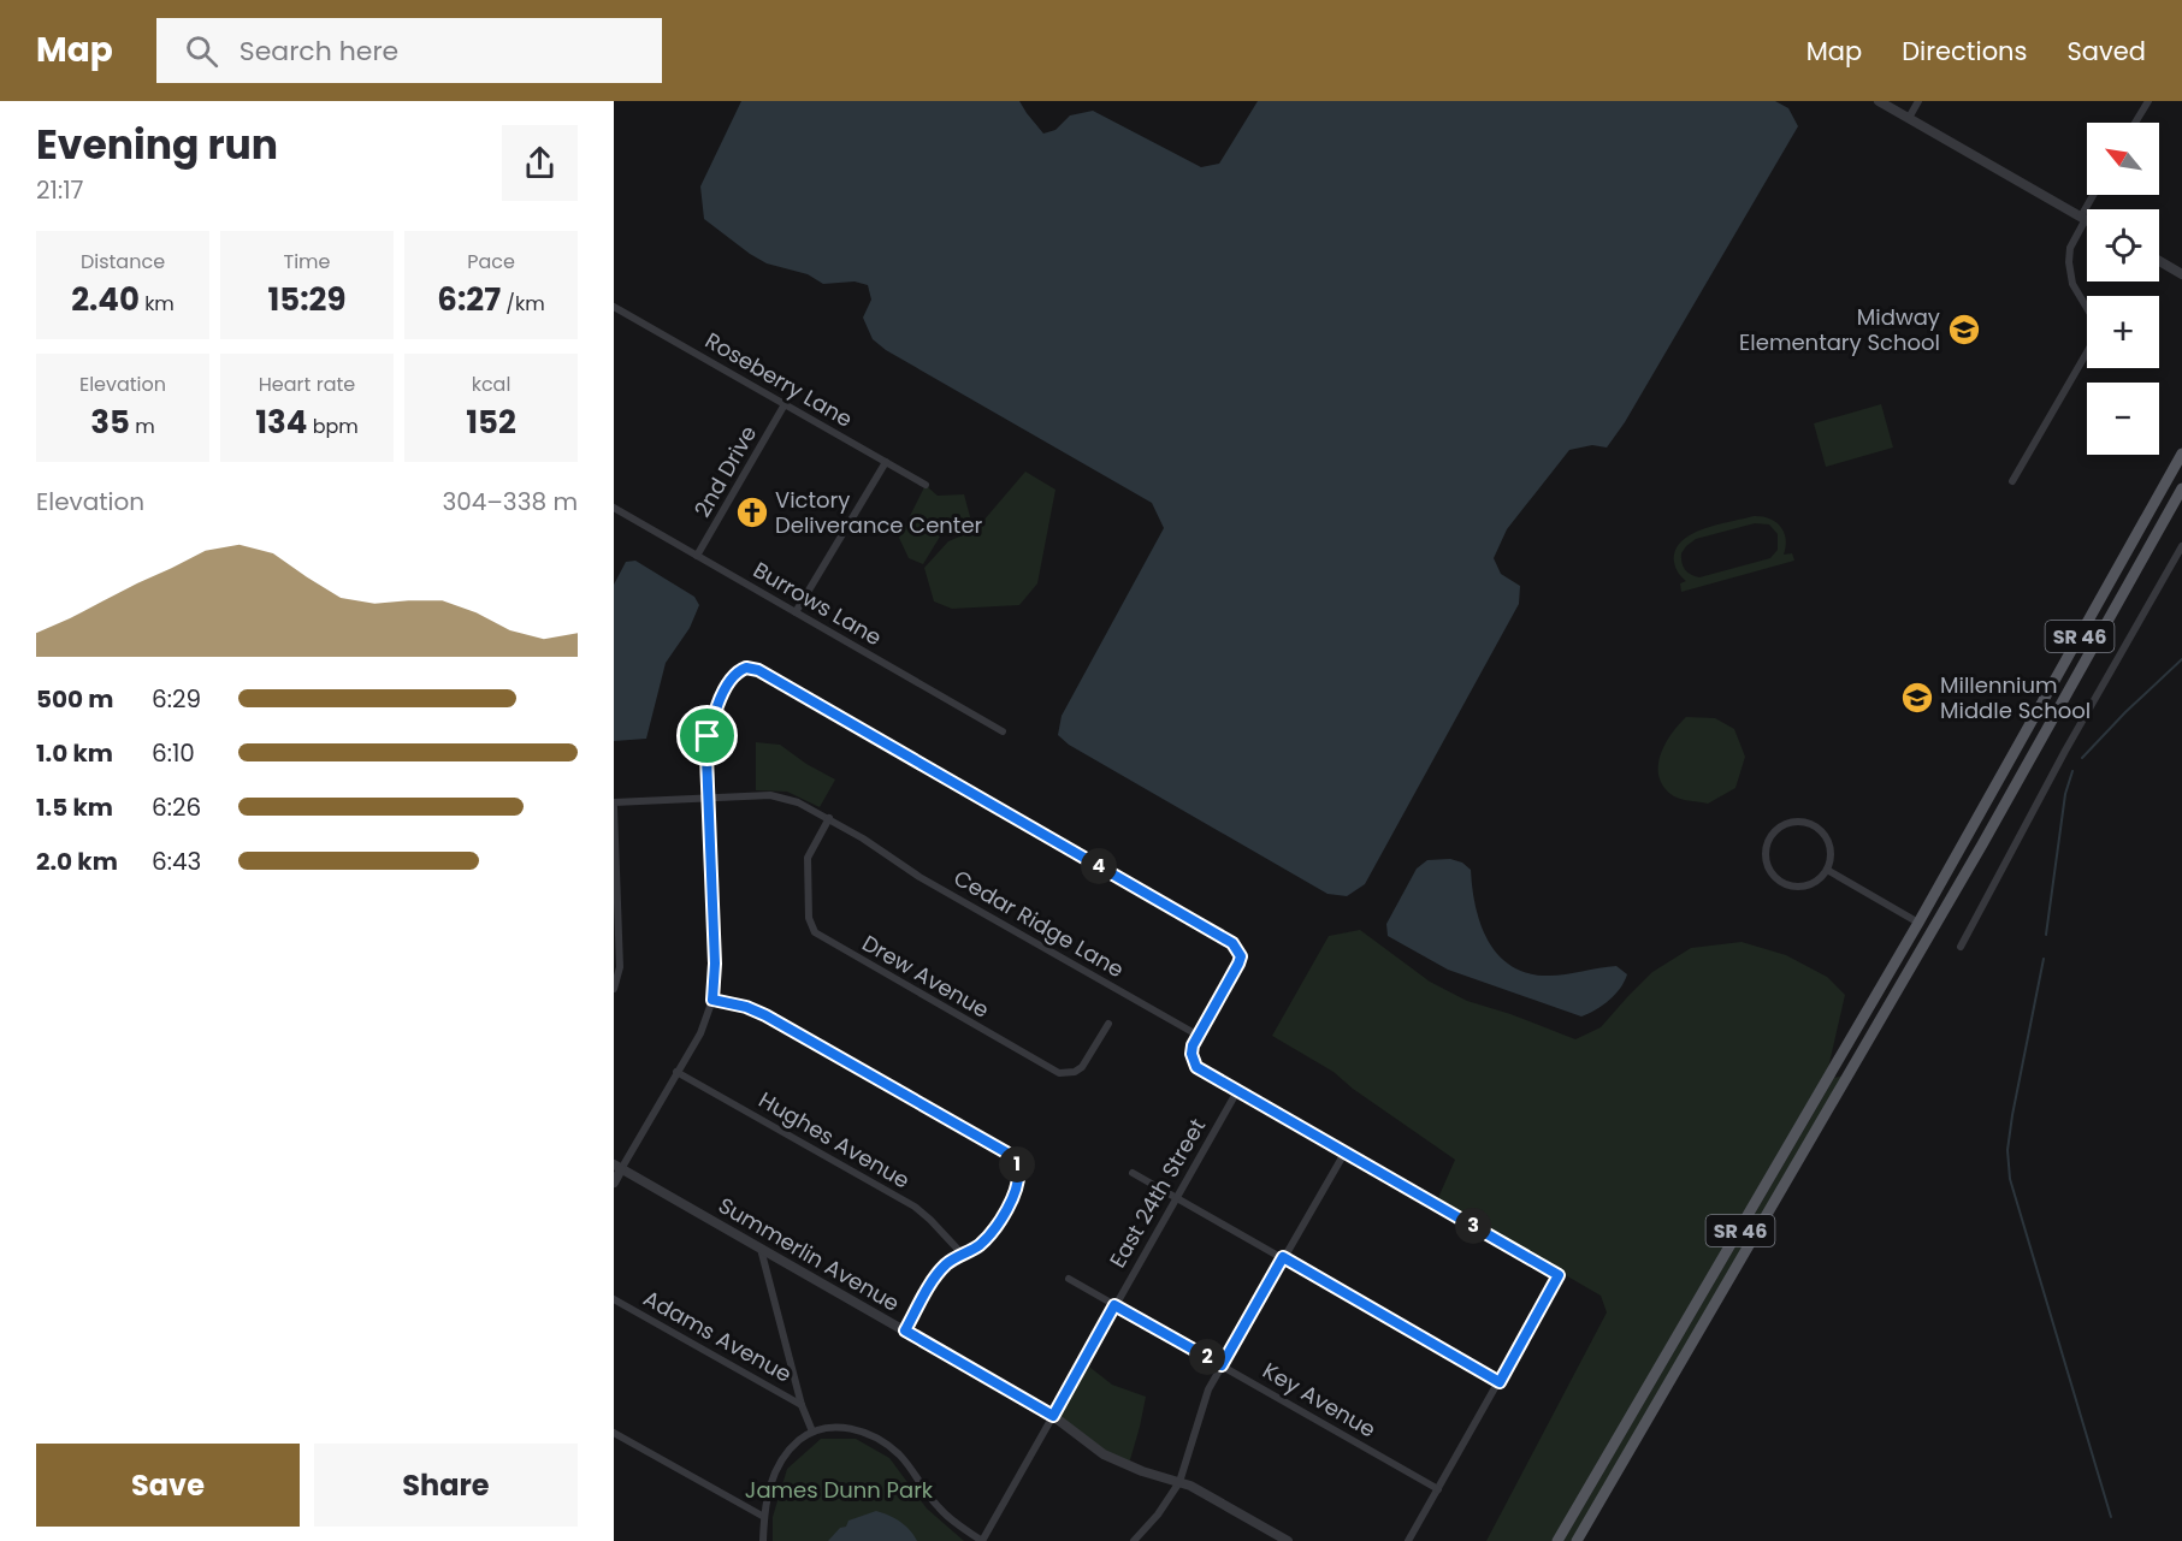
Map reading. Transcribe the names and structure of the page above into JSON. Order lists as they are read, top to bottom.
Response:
{
  "streets": {
    "main road": ["SR 46"],
    "street": [
      "Roseberry Lane",
      "2nd Drive",
      "Burrows Lane",
      "Cedar Ridge Lane",
      "Drew Avenue",
      "Hughes Avenue",
      "East 24th Street",
      "Summerlin Avenue",
      "Adams Avenue",
      "Key Avenue"
    ]
  },
  "crossings": [
    ["Roseberry Lane", "2nd Drive"],
    ["2nd Drive", "Burrows Lane"],
    ["Cedar Ridge Lane", "Drew Avenue"],
    ["East 24th Street", "Summerlin Avenue"],
    ["East 24th Street", "Key Avenue"]
  ],
  "parks": ["James Dunn Park"],
  "places": {
    "school or university": ["Midway Elementary School", "Millennium Middle School"],
    "church": ["Victory Deliverance Center"]
  },
  "north": "top left",
  "page": {
    "header": "Map",
    "search": "Search here",
    "nav": ["Map", "Directions", "Saved"],
    "heading": ["Evening run", "21:17"],
    "map_buttons": ["+", "−"],
    "stats": [
      ["Distance", "2.40 km"],
      ["Time", "15:29"],
      ["Pace", "6:27 /km"],
      ["Elevation", "35 m"],
      ["Heart rate", "134 bpm"],
      ["kcal", "152"]
    ],
    "chart": ["Elevation", "304–338 m"],
    "list": [
      {
        "name": "500 m",
        "note": "6:29"
      },
      {
        "name": "1.0 km",
        "note": "6:10"
      },
      {
        "name": "1.5 km",
        "note": "6:26"
      },
      {
        "name": "2.0 km",
        "note": "6:43"
      }
    ],
    "pins": [
      "4",
      "1",
      "3",
      "2"
    ],
    "buttons": ["Save", "Share"]
  }
}
